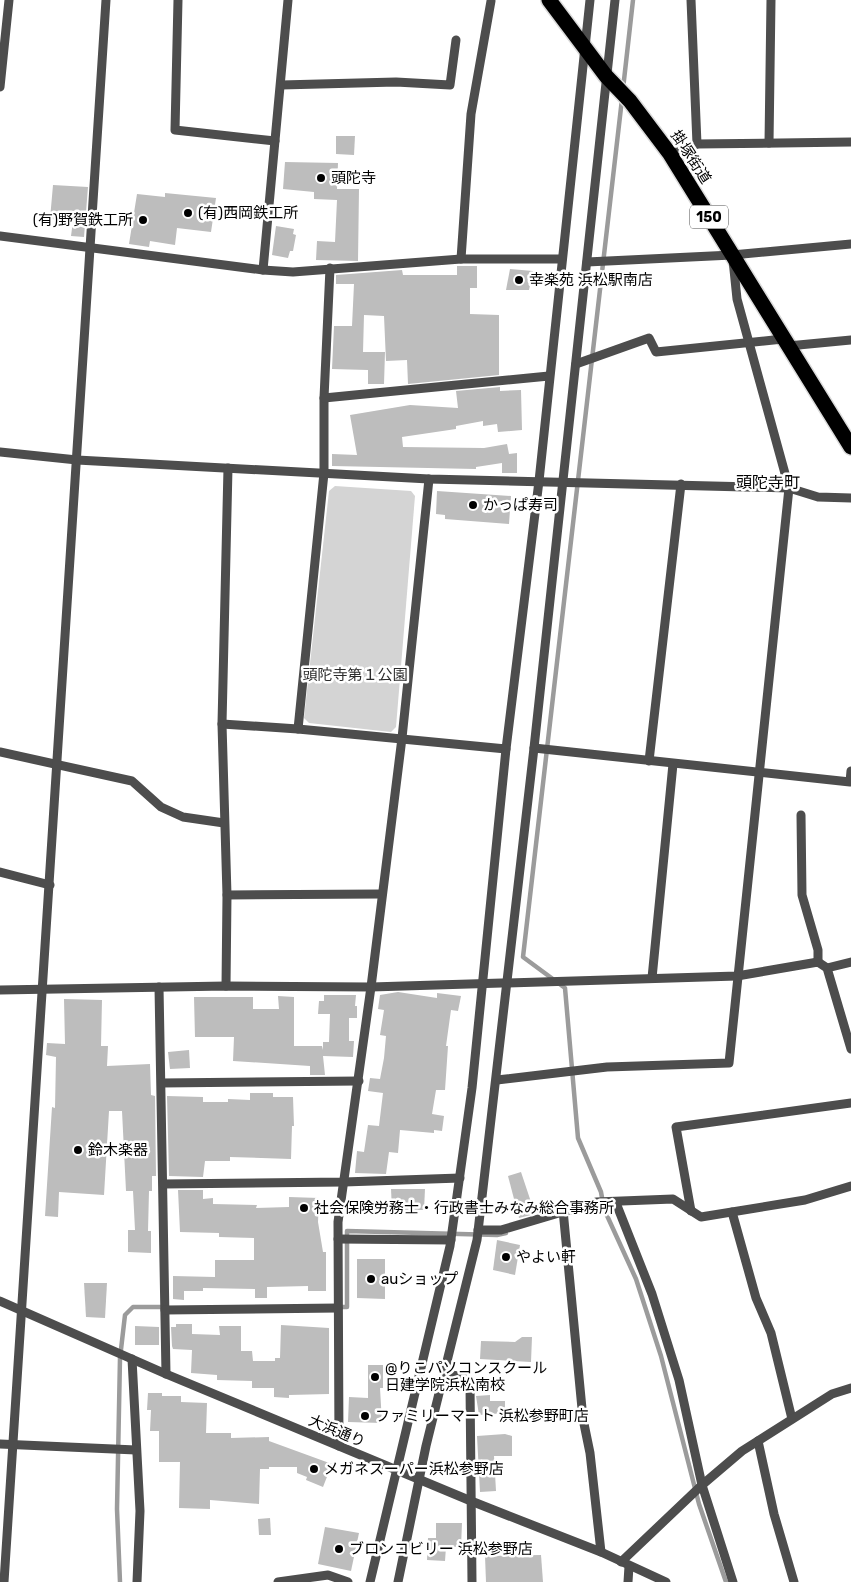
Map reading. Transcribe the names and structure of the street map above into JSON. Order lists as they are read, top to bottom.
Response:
{
  "streets": {
    "highway": ["掛塚街道", "150"],
    "street": ["大浜通り"]
  },
  "districts": ["頭陀寺町"],
  "parks": ["頭陀寺第１公園"],
  "places": [
    "頭陀寺",
    "(有)西岡鉄工所",
    "(有)野賀鉄工所",
    "幸楽苑 浜松駅南店",
    "かっぱ寿司",
    "鈴木楽器",
    "社会保険労務士・行政書士みなみ総合事務所",
    "やよい軒",
    "auショップ",
    "@りこパソコンスクール 日建学院浜松南校",
    "ファミリーマート 浜松参野町店",
    "メガネスーパー浜松参野店",
    "ブロンコビリー 浜松参野店"
  ]
}
